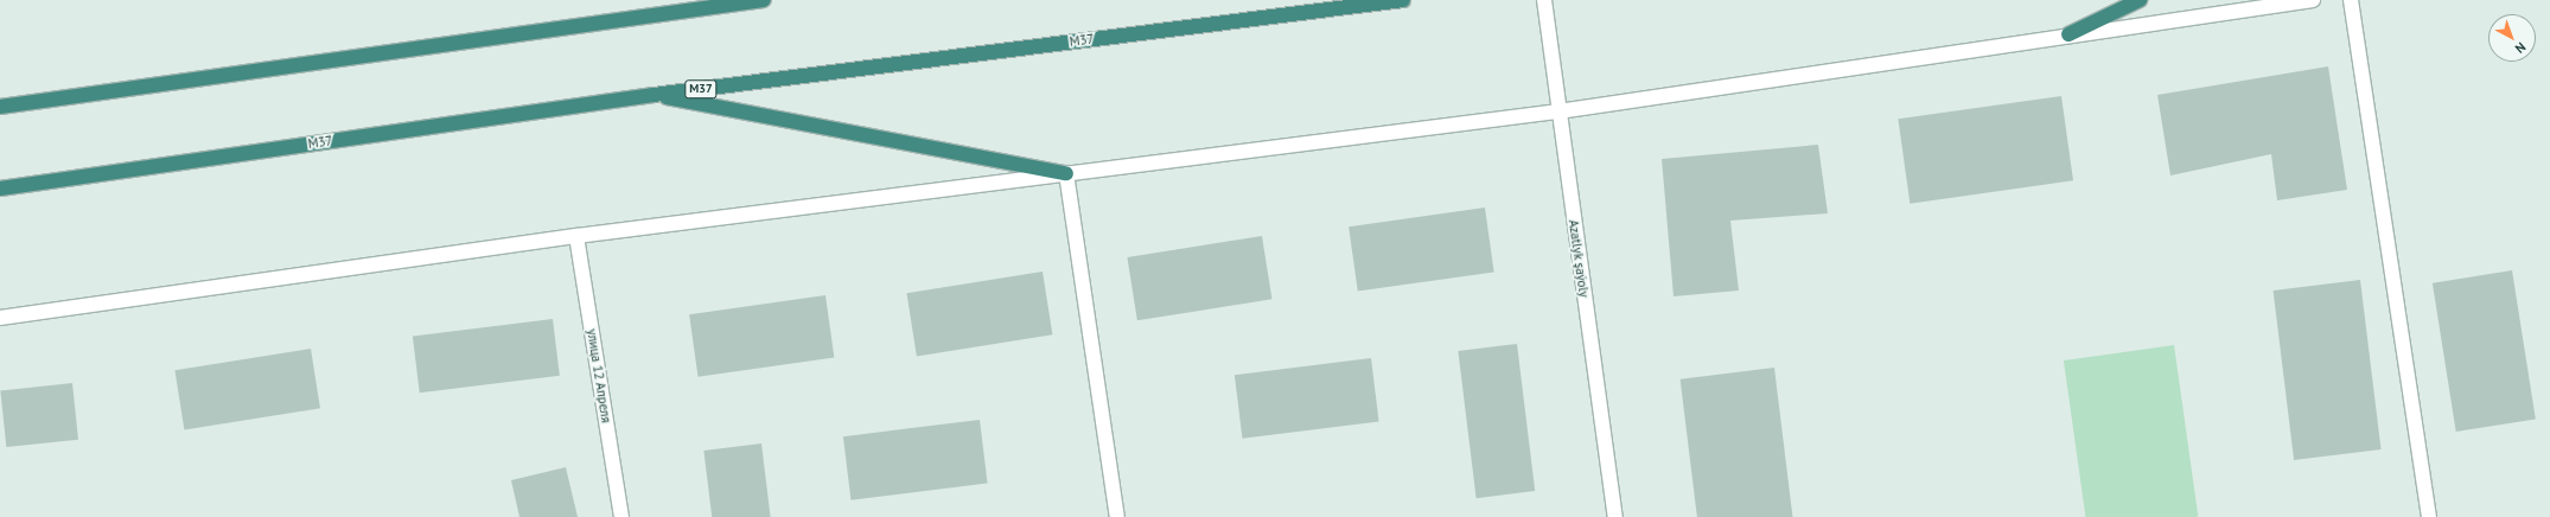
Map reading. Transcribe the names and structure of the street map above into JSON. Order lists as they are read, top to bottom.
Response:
{
  "streets": {
    "highway": ["M37"],
    "street": ["Azatlyk şaýoly", "улица 12 Апреля"]
  },
  "north": "bottom right"
}
